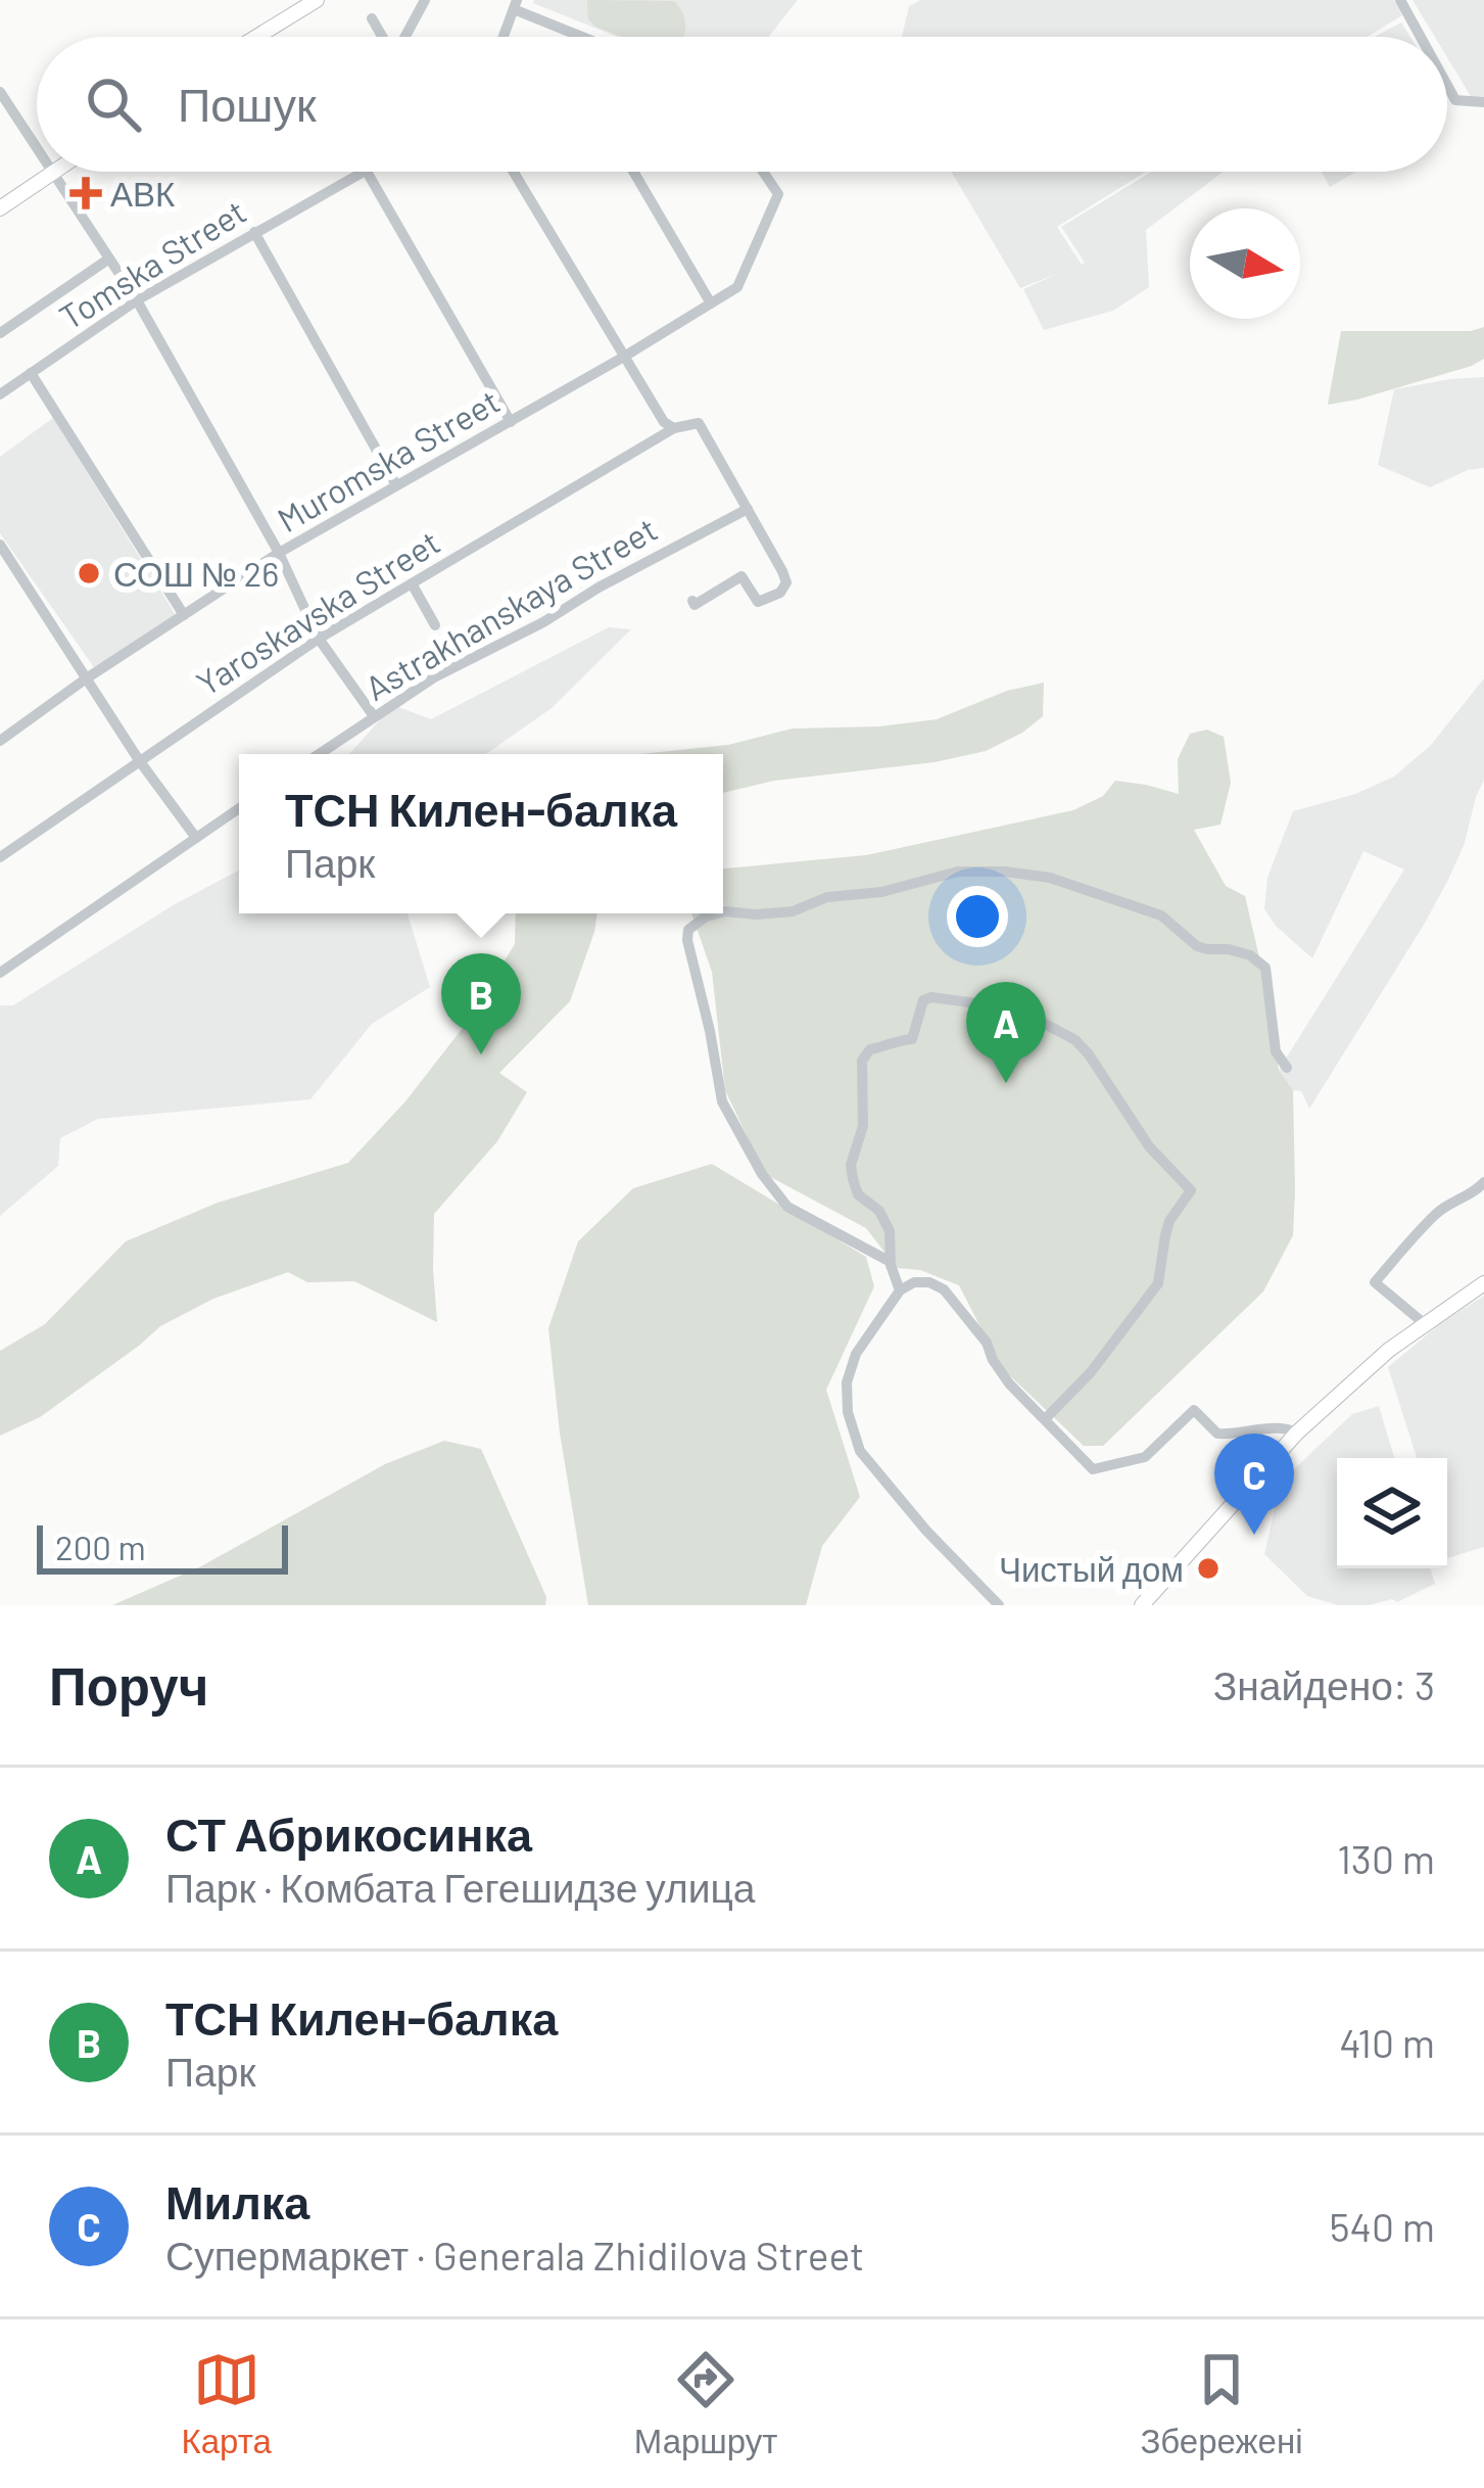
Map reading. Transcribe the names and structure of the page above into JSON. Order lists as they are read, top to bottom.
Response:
{
  "streets": {
    "street": [
      "Tomska Street",
      "Muromska Street",
      "Astrakhanskaya Street",
      "Yaroskavska Street"
    ]
  },
  "places": {
    "health": ["АВК"],
    "other": ["СОШ № 26", "Чистый дом"]
  },
  "scale_bar": "200 m",
  "north": "right",
  "page": {
    "search": "Пошук",
    "popup": ["ТСН Килен-балка", "Парк"],
    "pins": ["B", "A", "C"],
    "scale": "200 m",
    "heading": ["Поруч", "Знайдено: 3"],
    "list": [
      {
        "mark": "A",
        "name": "СТ Абрикосинка",
        "note": "Парк · Комбата Гегешидзе улица",
        "value": "130 m"
      },
      {
        "mark": "B",
        "name": "ТСН Килен-балка",
        "note": "Парк",
        "value": "410 m"
      },
      {
        "mark": "C",
        "name": "Милка",
        "note": "Супермаркет · Generala Zhidilova Street",
        "value": "540 m"
      }
    ],
    "nav": ["Карта", "Маршрут", "Збережені"]
  }
}
